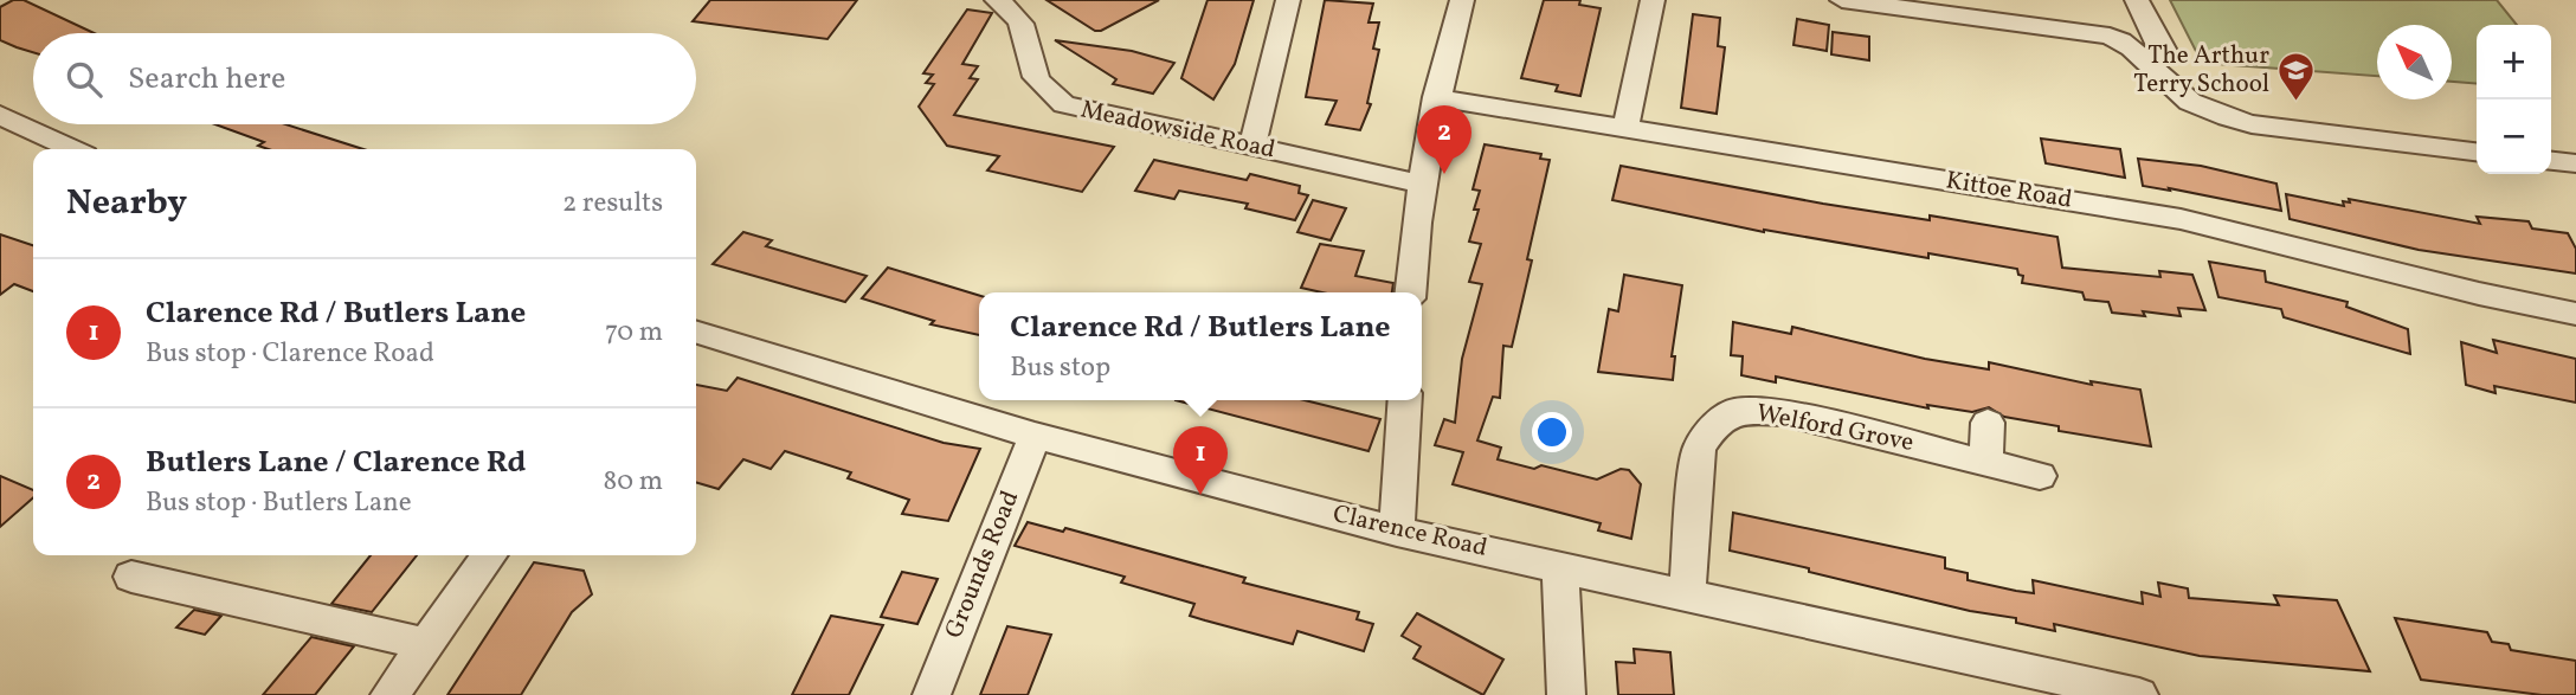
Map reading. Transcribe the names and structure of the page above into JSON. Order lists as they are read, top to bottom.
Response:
{
  "streets": {
    "street": [
      "Meadowside Road",
      "Kittoe Road",
      "Welford Grove",
      "Clarence Road",
      "Grounds Road"
    ]
  },
  "crossings": [
    ["Welford Grove", "Clarence Road"],
    ["Clarence Road", "Grounds Road"]
  ],
  "places": {
    "school or university": ["The Arthur Terry School"]
  },
  "north": "top left",
  "page": {
    "map_buttons": ["+", "−"],
    "search": "Search here",
    "pins": ["2", "1"],
    "heading": ["Nearby", "2 results"],
    "list": [
      {
        "mark": "1",
        "name": "Clarence Rd / Butlers Lane",
        "note": "Bus stop · Clarence Road",
        "value": "70 m"
      },
      {
        "mark": "2",
        "name": "Butlers Lane / Clarence Rd",
        "note": "Bus stop · Butlers Lane",
        "value": "80 m"
      }
    ],
    "popup": ["Clarence Rd / Butlers Lane", "Bus stop"]
  }
}
